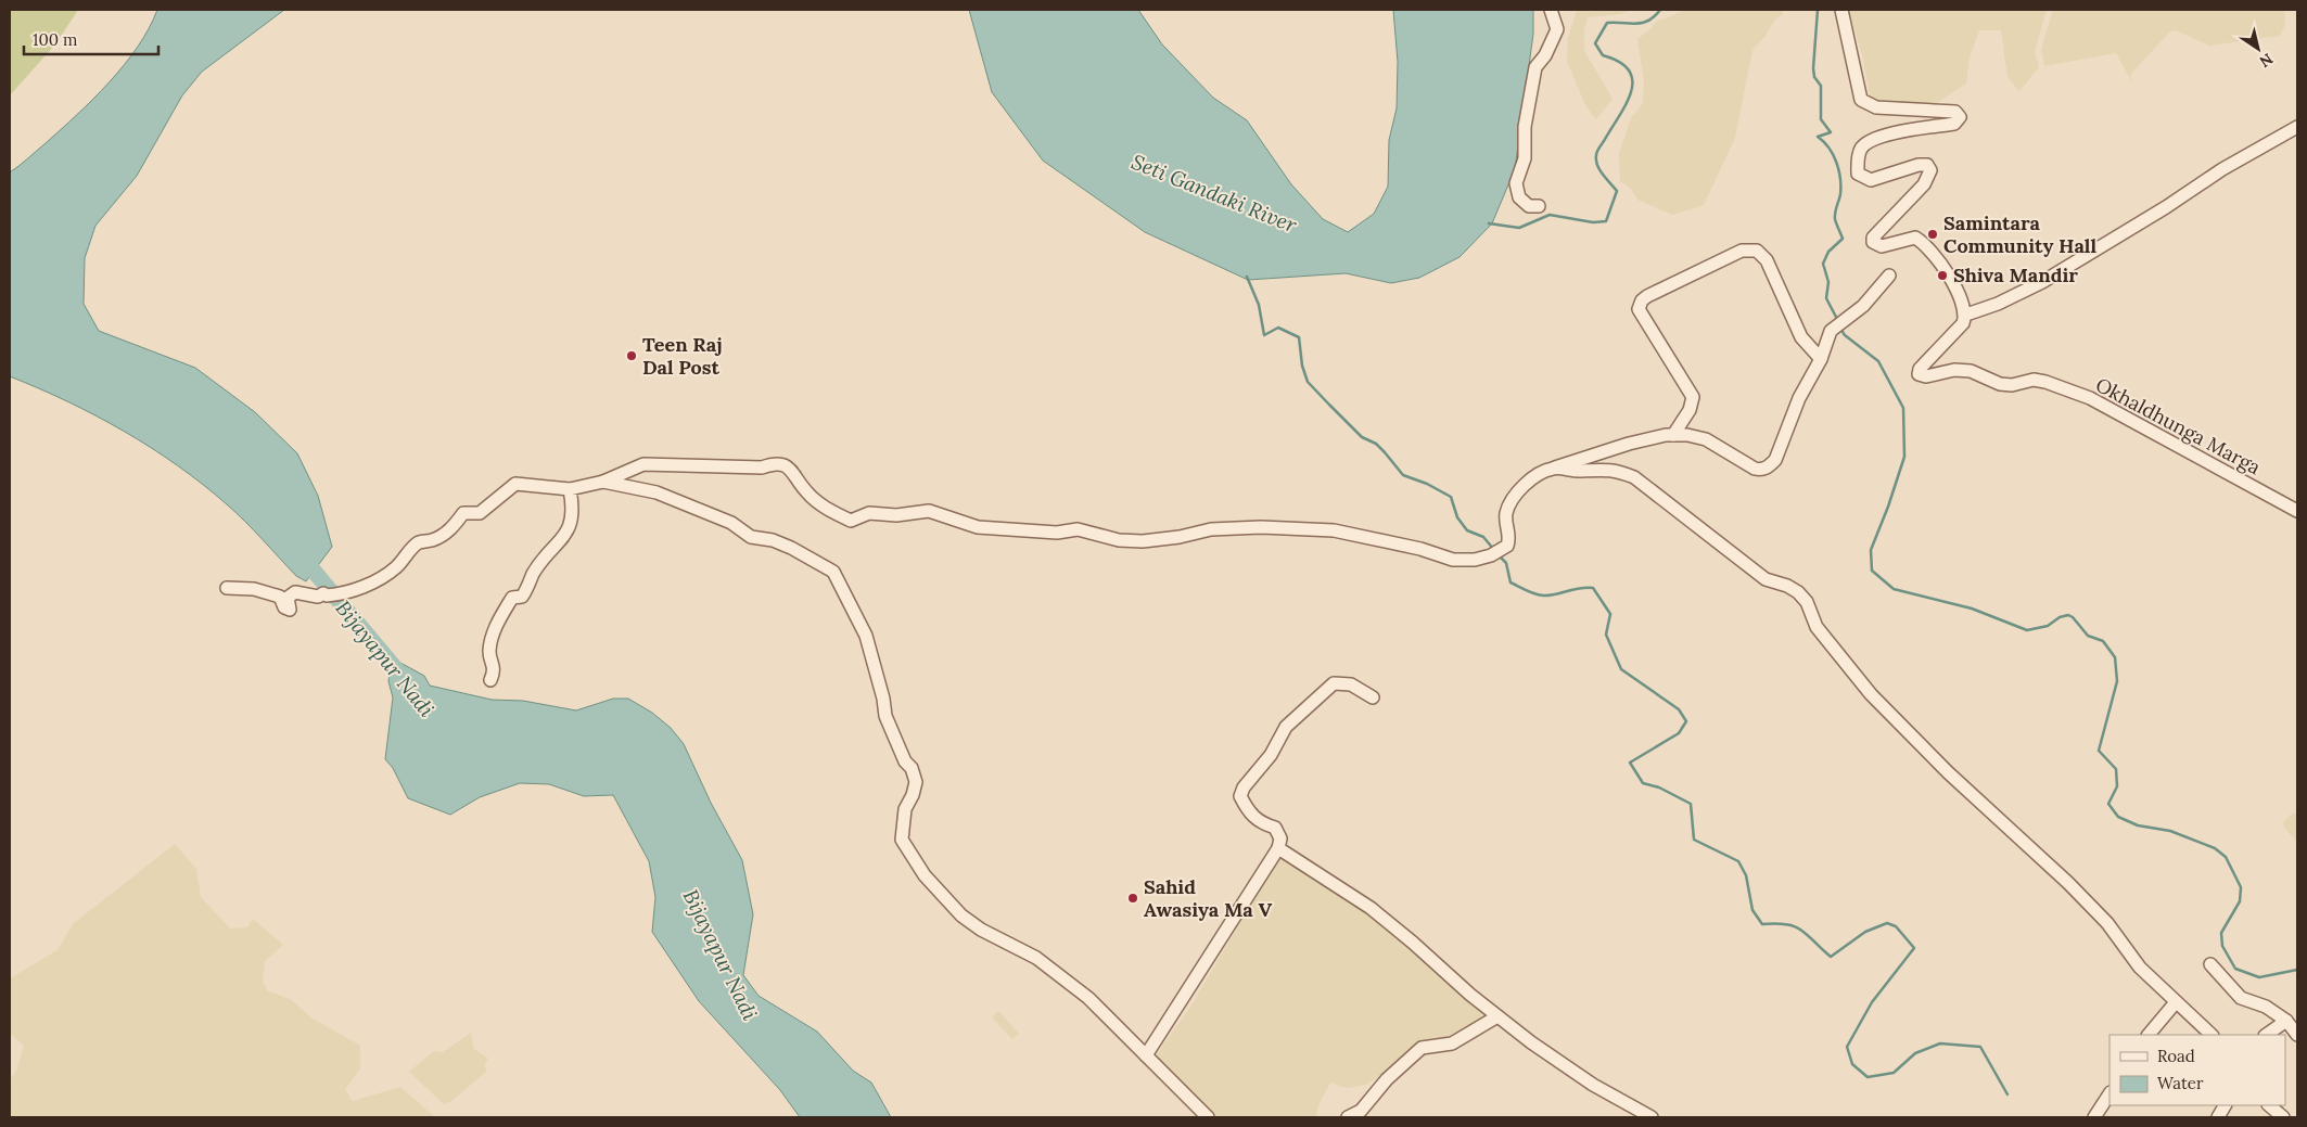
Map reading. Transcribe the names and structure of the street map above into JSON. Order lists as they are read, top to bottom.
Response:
{
  "streets": {
    "street": ["Okhaldhunga Marga"]
  },
  "water": ["Seti Gandaki River", "Bijayapur Nadi"],
  "places": [
    "Samintara Community Hall",
    "Shiva Mandir",
    "Teen Raj Dal Post",
    "Sahid Awasiya Ma V"
  ],
  "legend": ["Road", "Water"],
  "scale_bar": "100 m",
  "north": "bottom right"
}
